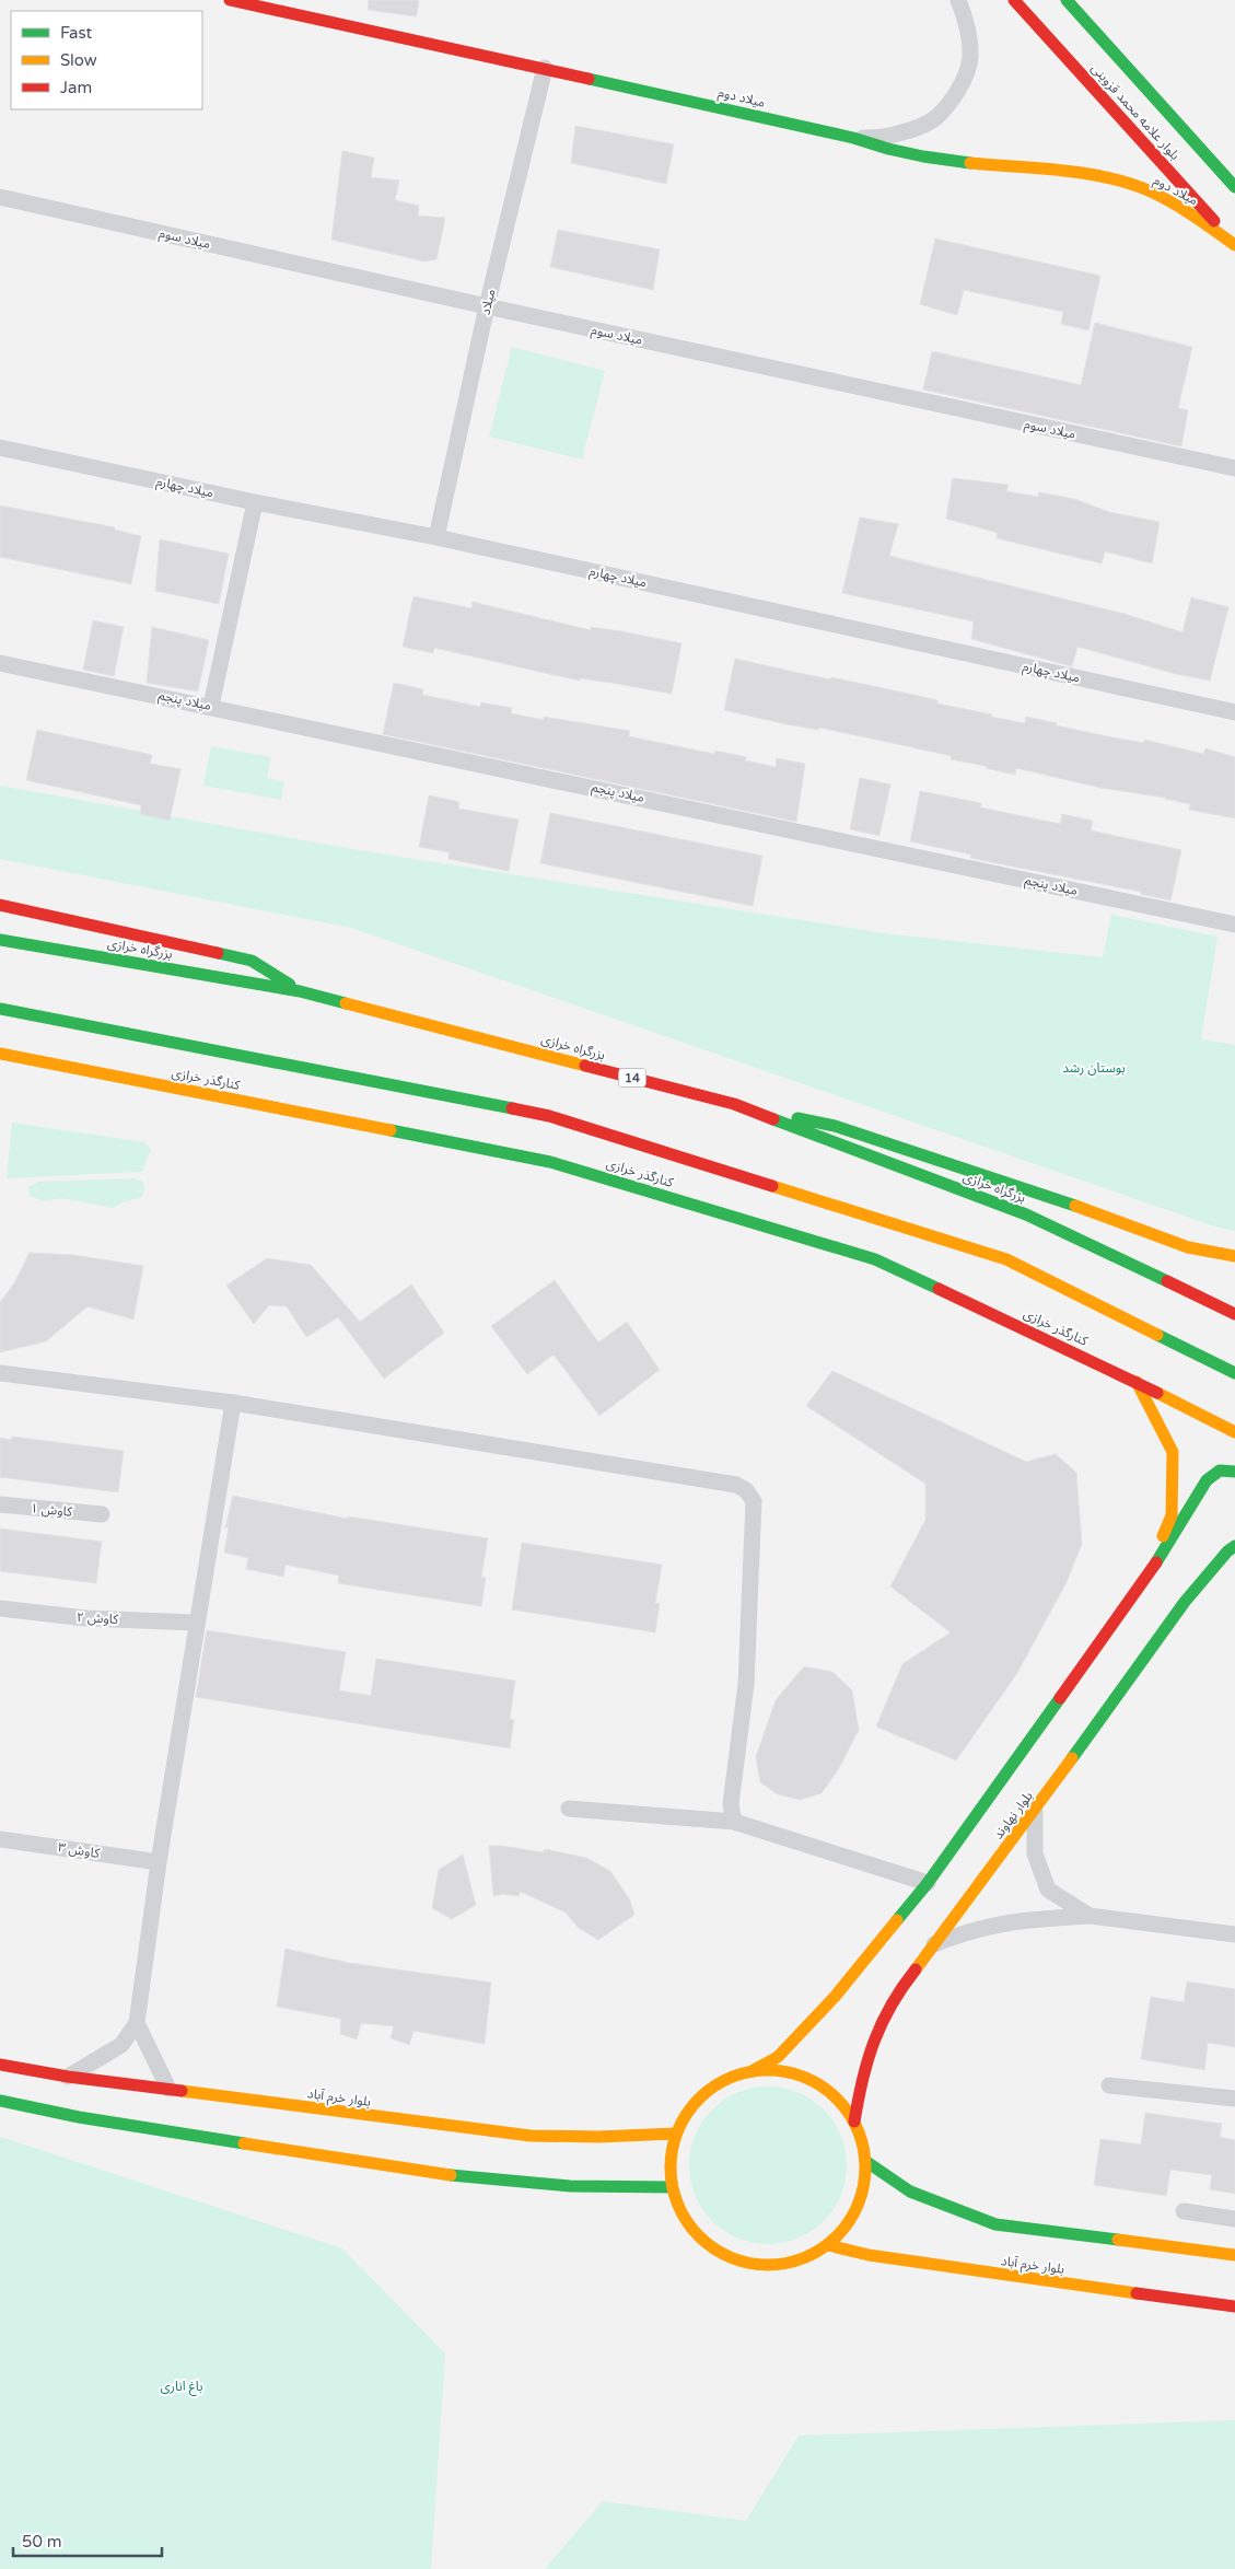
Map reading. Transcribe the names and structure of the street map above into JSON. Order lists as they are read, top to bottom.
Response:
{
  "streets": {
    "main road": [
      "میلاد دوم",
      "بلوار علامه محمد قزوینی",
      "بزرگراه خرازی",
      "14",
      "کنارگذر خرازی",
      "بلوار نهاوند",
      "بلوار خرم آباد"
    ],
    "street": [
      "میلاد سوم",
      "میلاد",
      "میلاد چهارم",
      "میلاد پنجم",
      "کاوش ۱",
      "کاوش ۲",
      "کاوش ۳"
    ]
  },
  "crossings": [
    ["میلاد دوم", "بلوار علامه محمد قزوینی"],
    ["میلاد دوم", "میلاد"],
    ["میلاد سوم", "میلاد"],
    ["میلاد", "میلاد چهارم"]
  ],
  "parks": ["بوستان رشد", "باغ اناری"],
  "legend": ["Fast", "Slow", "Jam"],
  "scale_bar": "50 m"
}
